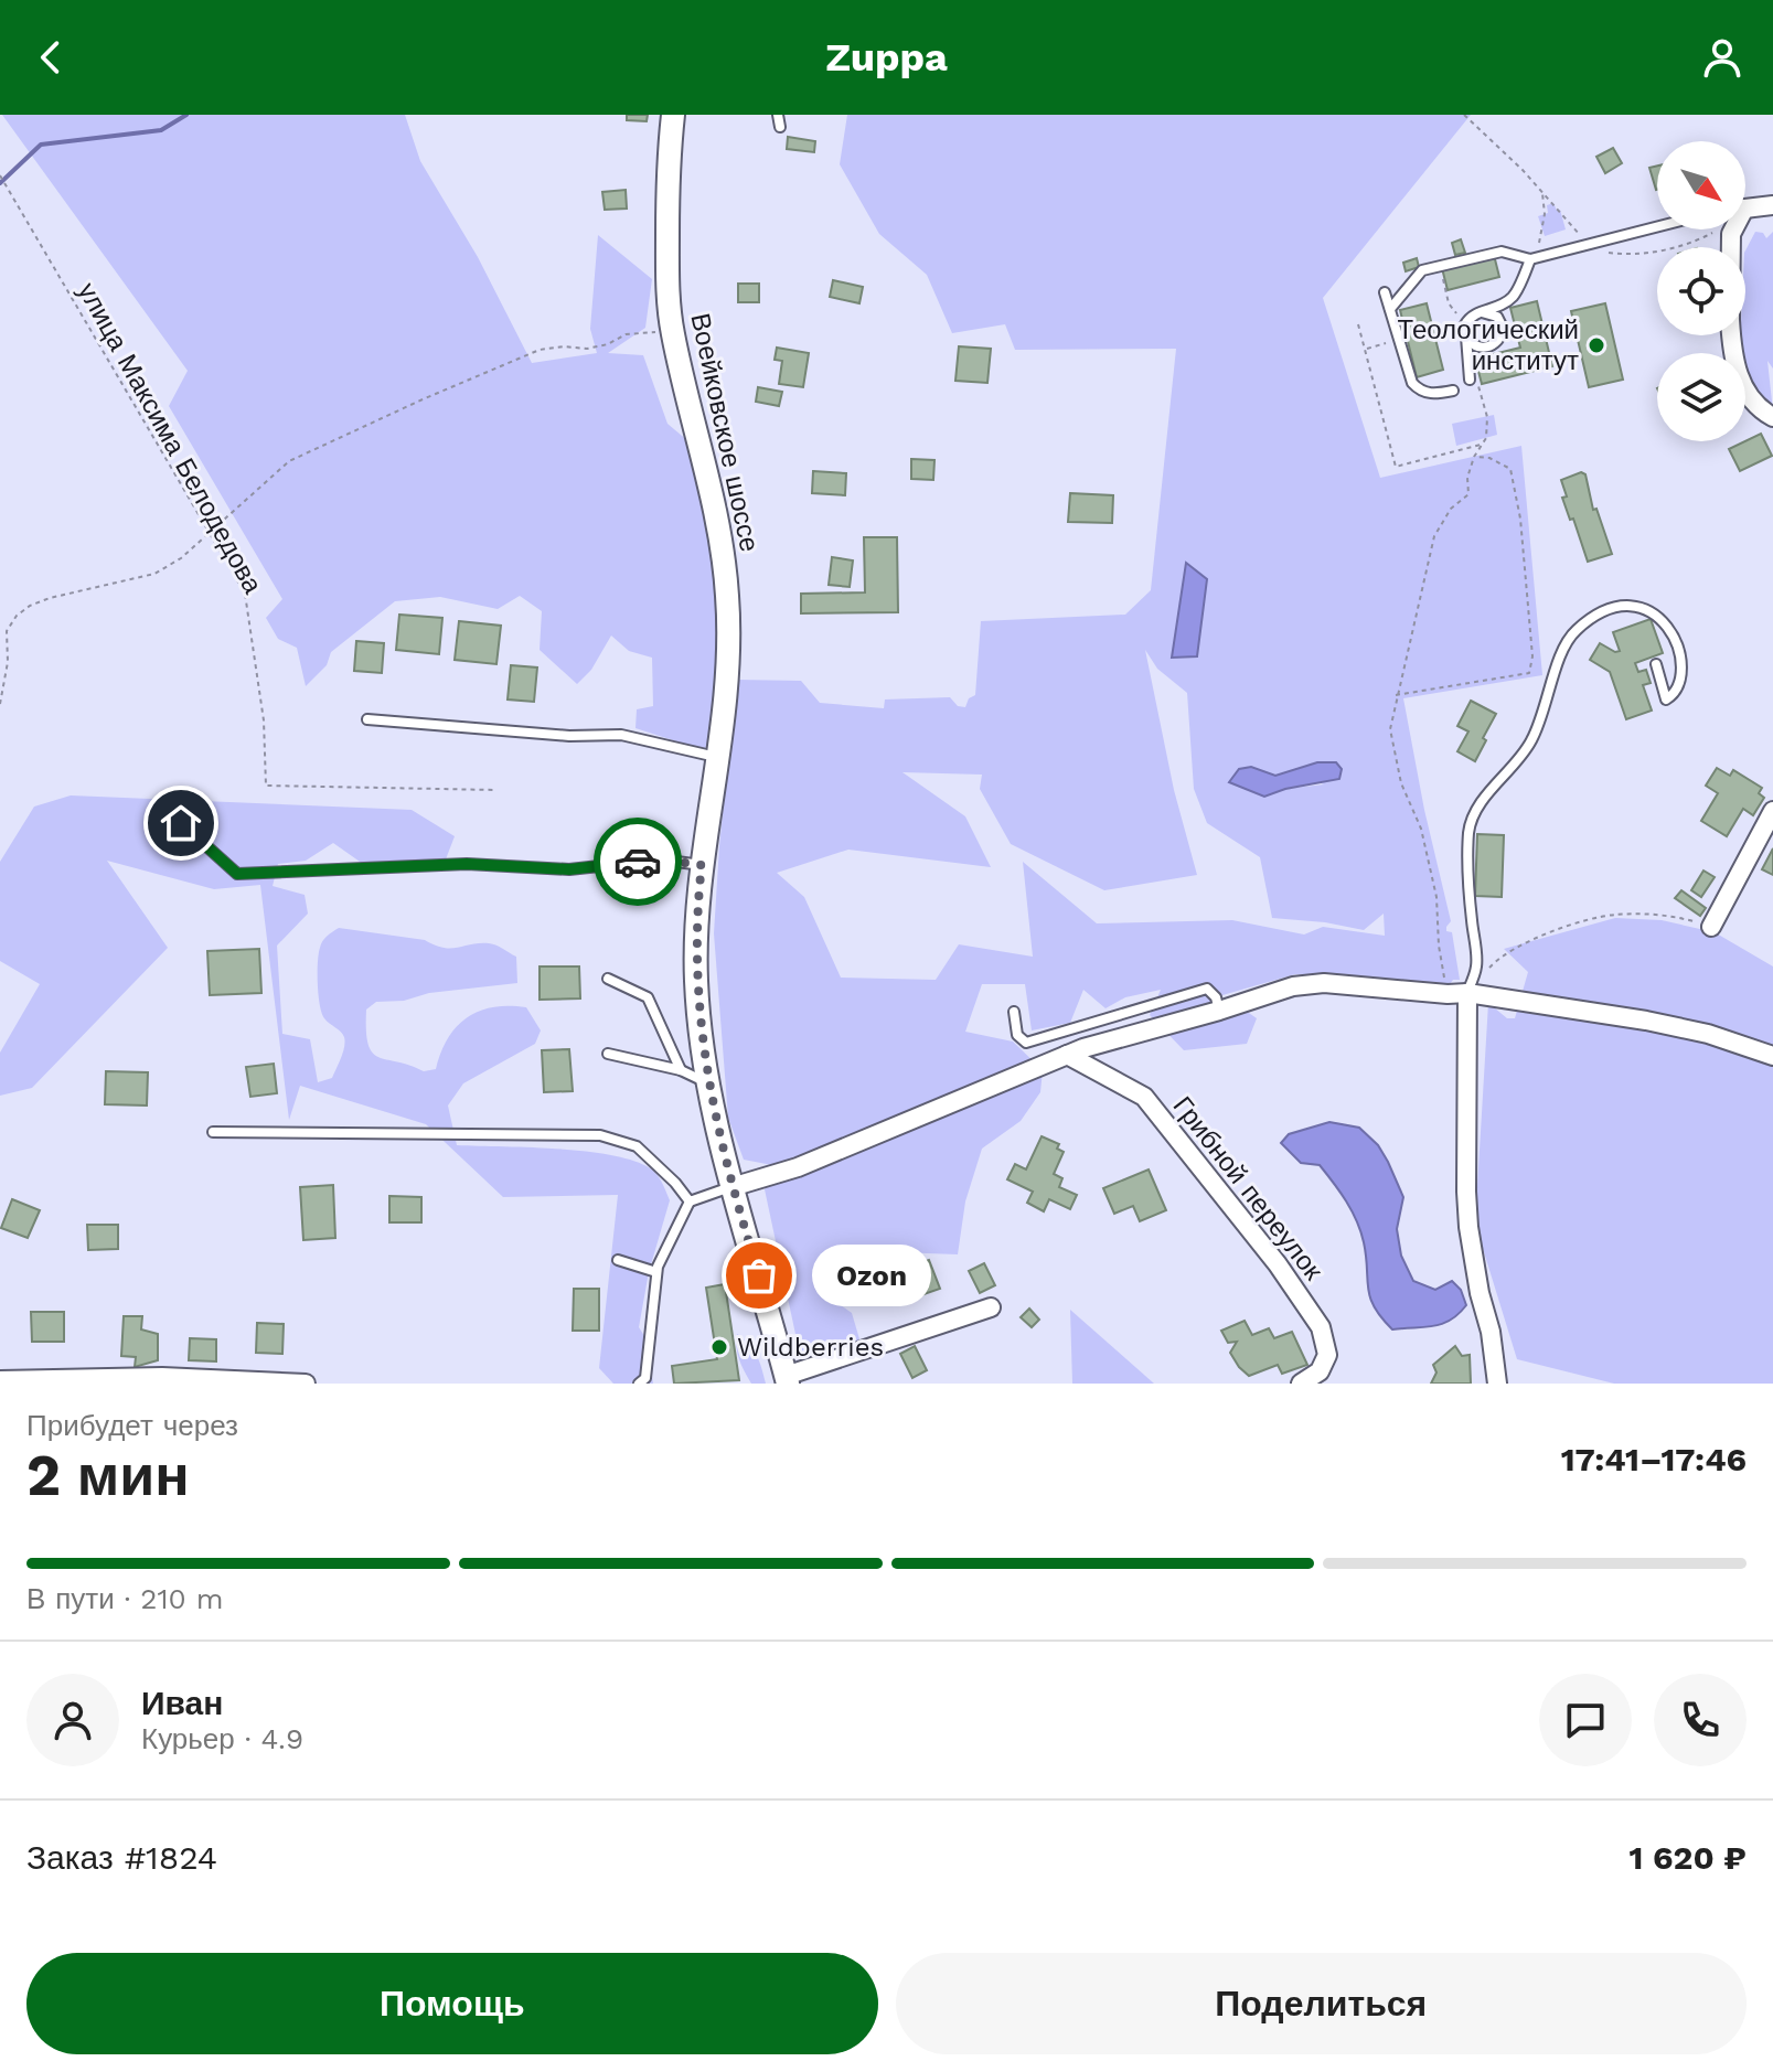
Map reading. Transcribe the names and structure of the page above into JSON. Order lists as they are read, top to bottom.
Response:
{
  "streets": {
    "street": ["Воейковское шоссе", "Грибной переулок"],
    "path": ["улица Максима Белодедова"]
  },
  "places": ["Теологический институт", "Ozon", "Wildberries"],
  "north": "bottom right",
  "page": {
    "header": "Zuppa",
    "bubble": "Ozon",
    "heading": ["2 мин", "Прибудет через", "17:41–17:46"],
    "panel": [
      "Иван",
      "Курьер · 4.9",
      "Заказ #1824",
      "1 620 ₽"
    ],
    "bar": "В пути · 210 m",
    "buttons": ["Помощь", "Поделиться"]
  }
}
